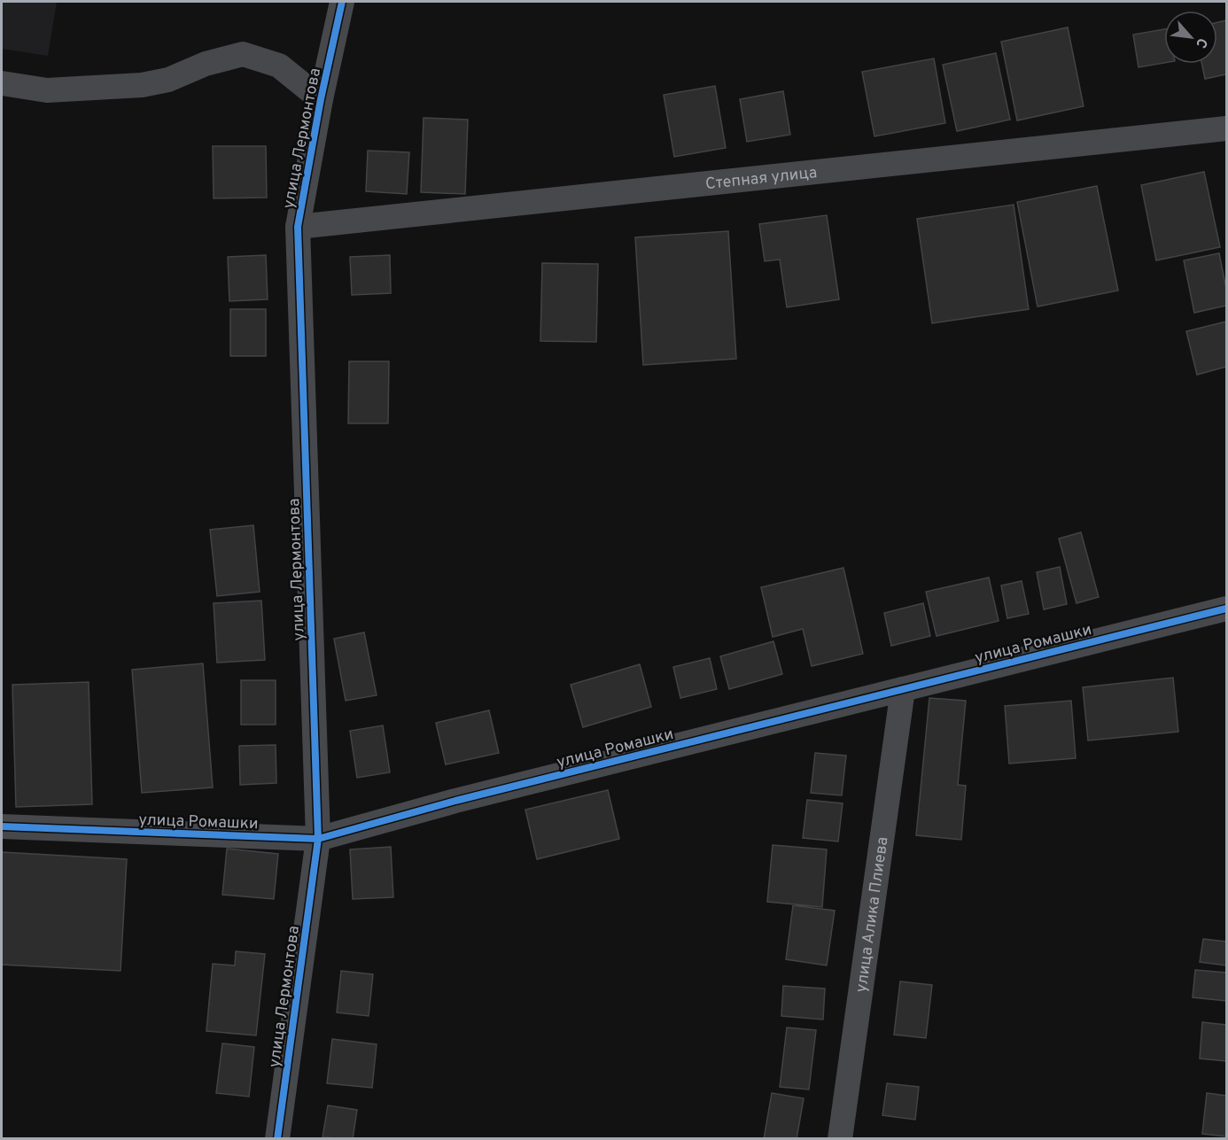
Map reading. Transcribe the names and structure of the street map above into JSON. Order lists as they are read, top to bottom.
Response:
{
  "streets": {
    "street": [
      "улица Лермонтова",
      "Степная улица",
      "улица Ромашки",
      "улица Алика Плиева"
    ]
  },
  "crossings": [
    ["улица Лермонтова", "Степная улица"],
    ["улица Лермонтова", "улица Ромашки"],
    ["улица Ромашки", "улица Алика Плиева"]
  ],
  "north": "bottom right"
}
